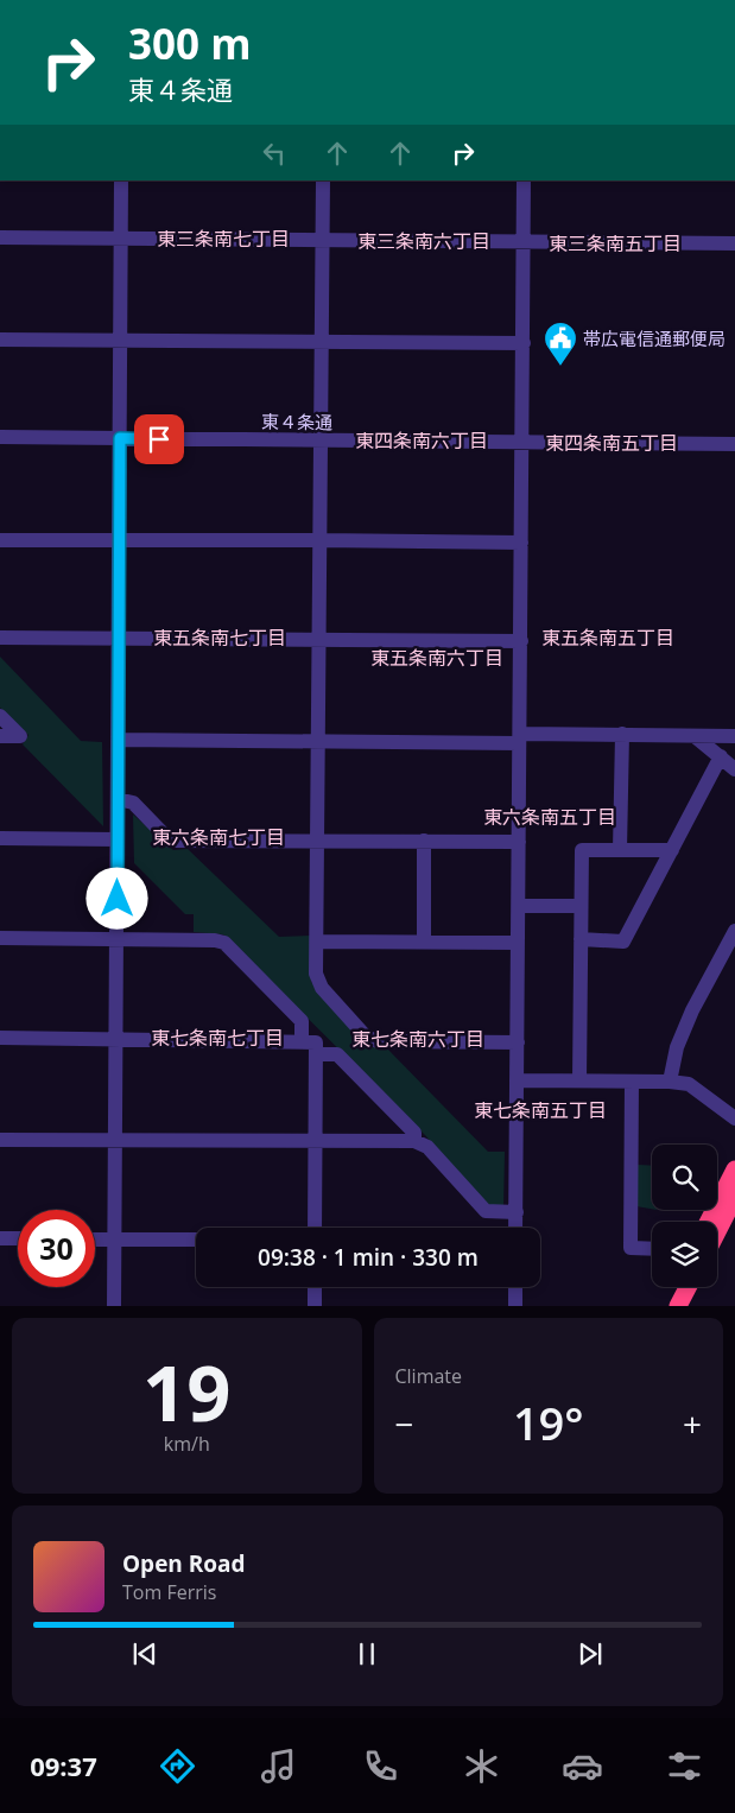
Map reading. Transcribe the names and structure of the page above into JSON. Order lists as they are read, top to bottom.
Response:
{
  "streets": {
    "street": ["東４条通"]
  },
  "districts": [
    "東三条南七丁目",
    "東三条南六丁目",
    "東三条南五丁目",
    "東四条南六丁目",
    "東四条南五丁目",
    "東五条南七丁目",
    "東五条南五丁目",
    "東五条南六丁目",
    "東六条南五丁目",
    "東六条南七丁目",
    "東七条南七丁目",
    "東七条南六丁目",
    "東七条南五丁目"
  ],
  "places": {
    "public building": ["帯広電信通郵便局"]
  },
  "page": {
    "turn": ["300 m", "東４条通"],
    "limit": "30",
    "trip": "09:38 · 1 min · 330 m",
    "tile": [
      ["19", "km/h"],
      "Climate"
    ],
    "heat": ["−", "19°", "+"],
    "song": ["Open Road", "Tom Ferris"],
    "tabs": "09:37"
  }
}
